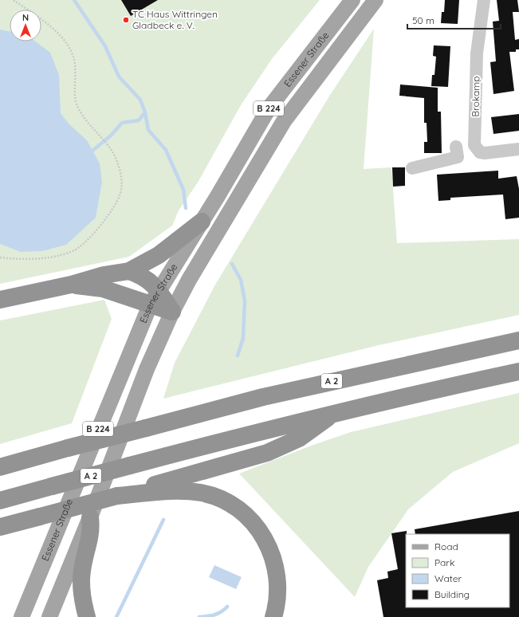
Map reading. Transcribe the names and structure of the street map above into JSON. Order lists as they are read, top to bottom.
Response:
{
  "streets": {
    "highway": ["A 2"],
    "main road": ["Essener Straße", "B 224"],
    "street": ["Brokamp"]
  },
  "places": ["TC Haus Wittringen Gladbeck e. V."],
  "legend": [
    "Road",
    "Park",
    "Water",
    "Building"
  ],
  "scale_bar": "50 m",
  "north": "top"
}
